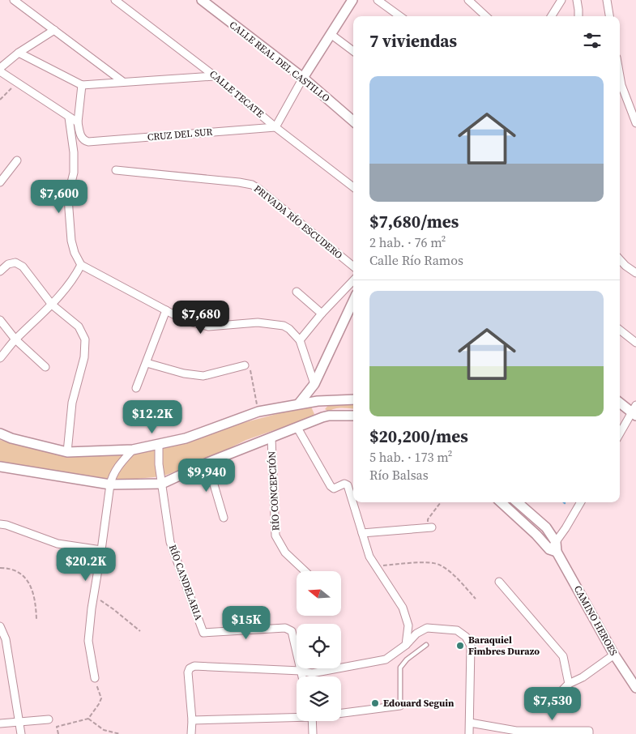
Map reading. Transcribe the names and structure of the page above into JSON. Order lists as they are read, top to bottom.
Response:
{
  "streets": {
    "street": [
      "CALLE REAL DEL CASTILLO",
      "CALLE TECATE",
      "CRUZ DEL SUR",
      "PRIVADA RÍO ESCUDERO",
      "RÍO CONCEPCIÓN",
      "RÍO CANDELARIA",
      "CAMINO HEROES"
    ]
  },
  "crossings": [
    ["CALLE TECATE", "CRUZ DEL SUR"]
  ],
  "places": ["Baraquiel Fimbres Durazo", "Edouard Seguin"],
  "north": "left",
  "page": {
    "heading": "7 viviendas",
    "list": [
      {
        "name": "$7,680/mes",
        "note": "2 hab. · 76 m² · Calle Río Ramos"
      },
      {
        "name": "$20,200/mes",
        "note": "5 hab. · 173 m² · Río Balsas"
      }
    ],
    "price": [
      "$7,600",
      "$7,680",
      "$12.2K",
      "$9,940",
      "$20.2K",
      "$15K",
      "$7,530"
    ]
  }
}
